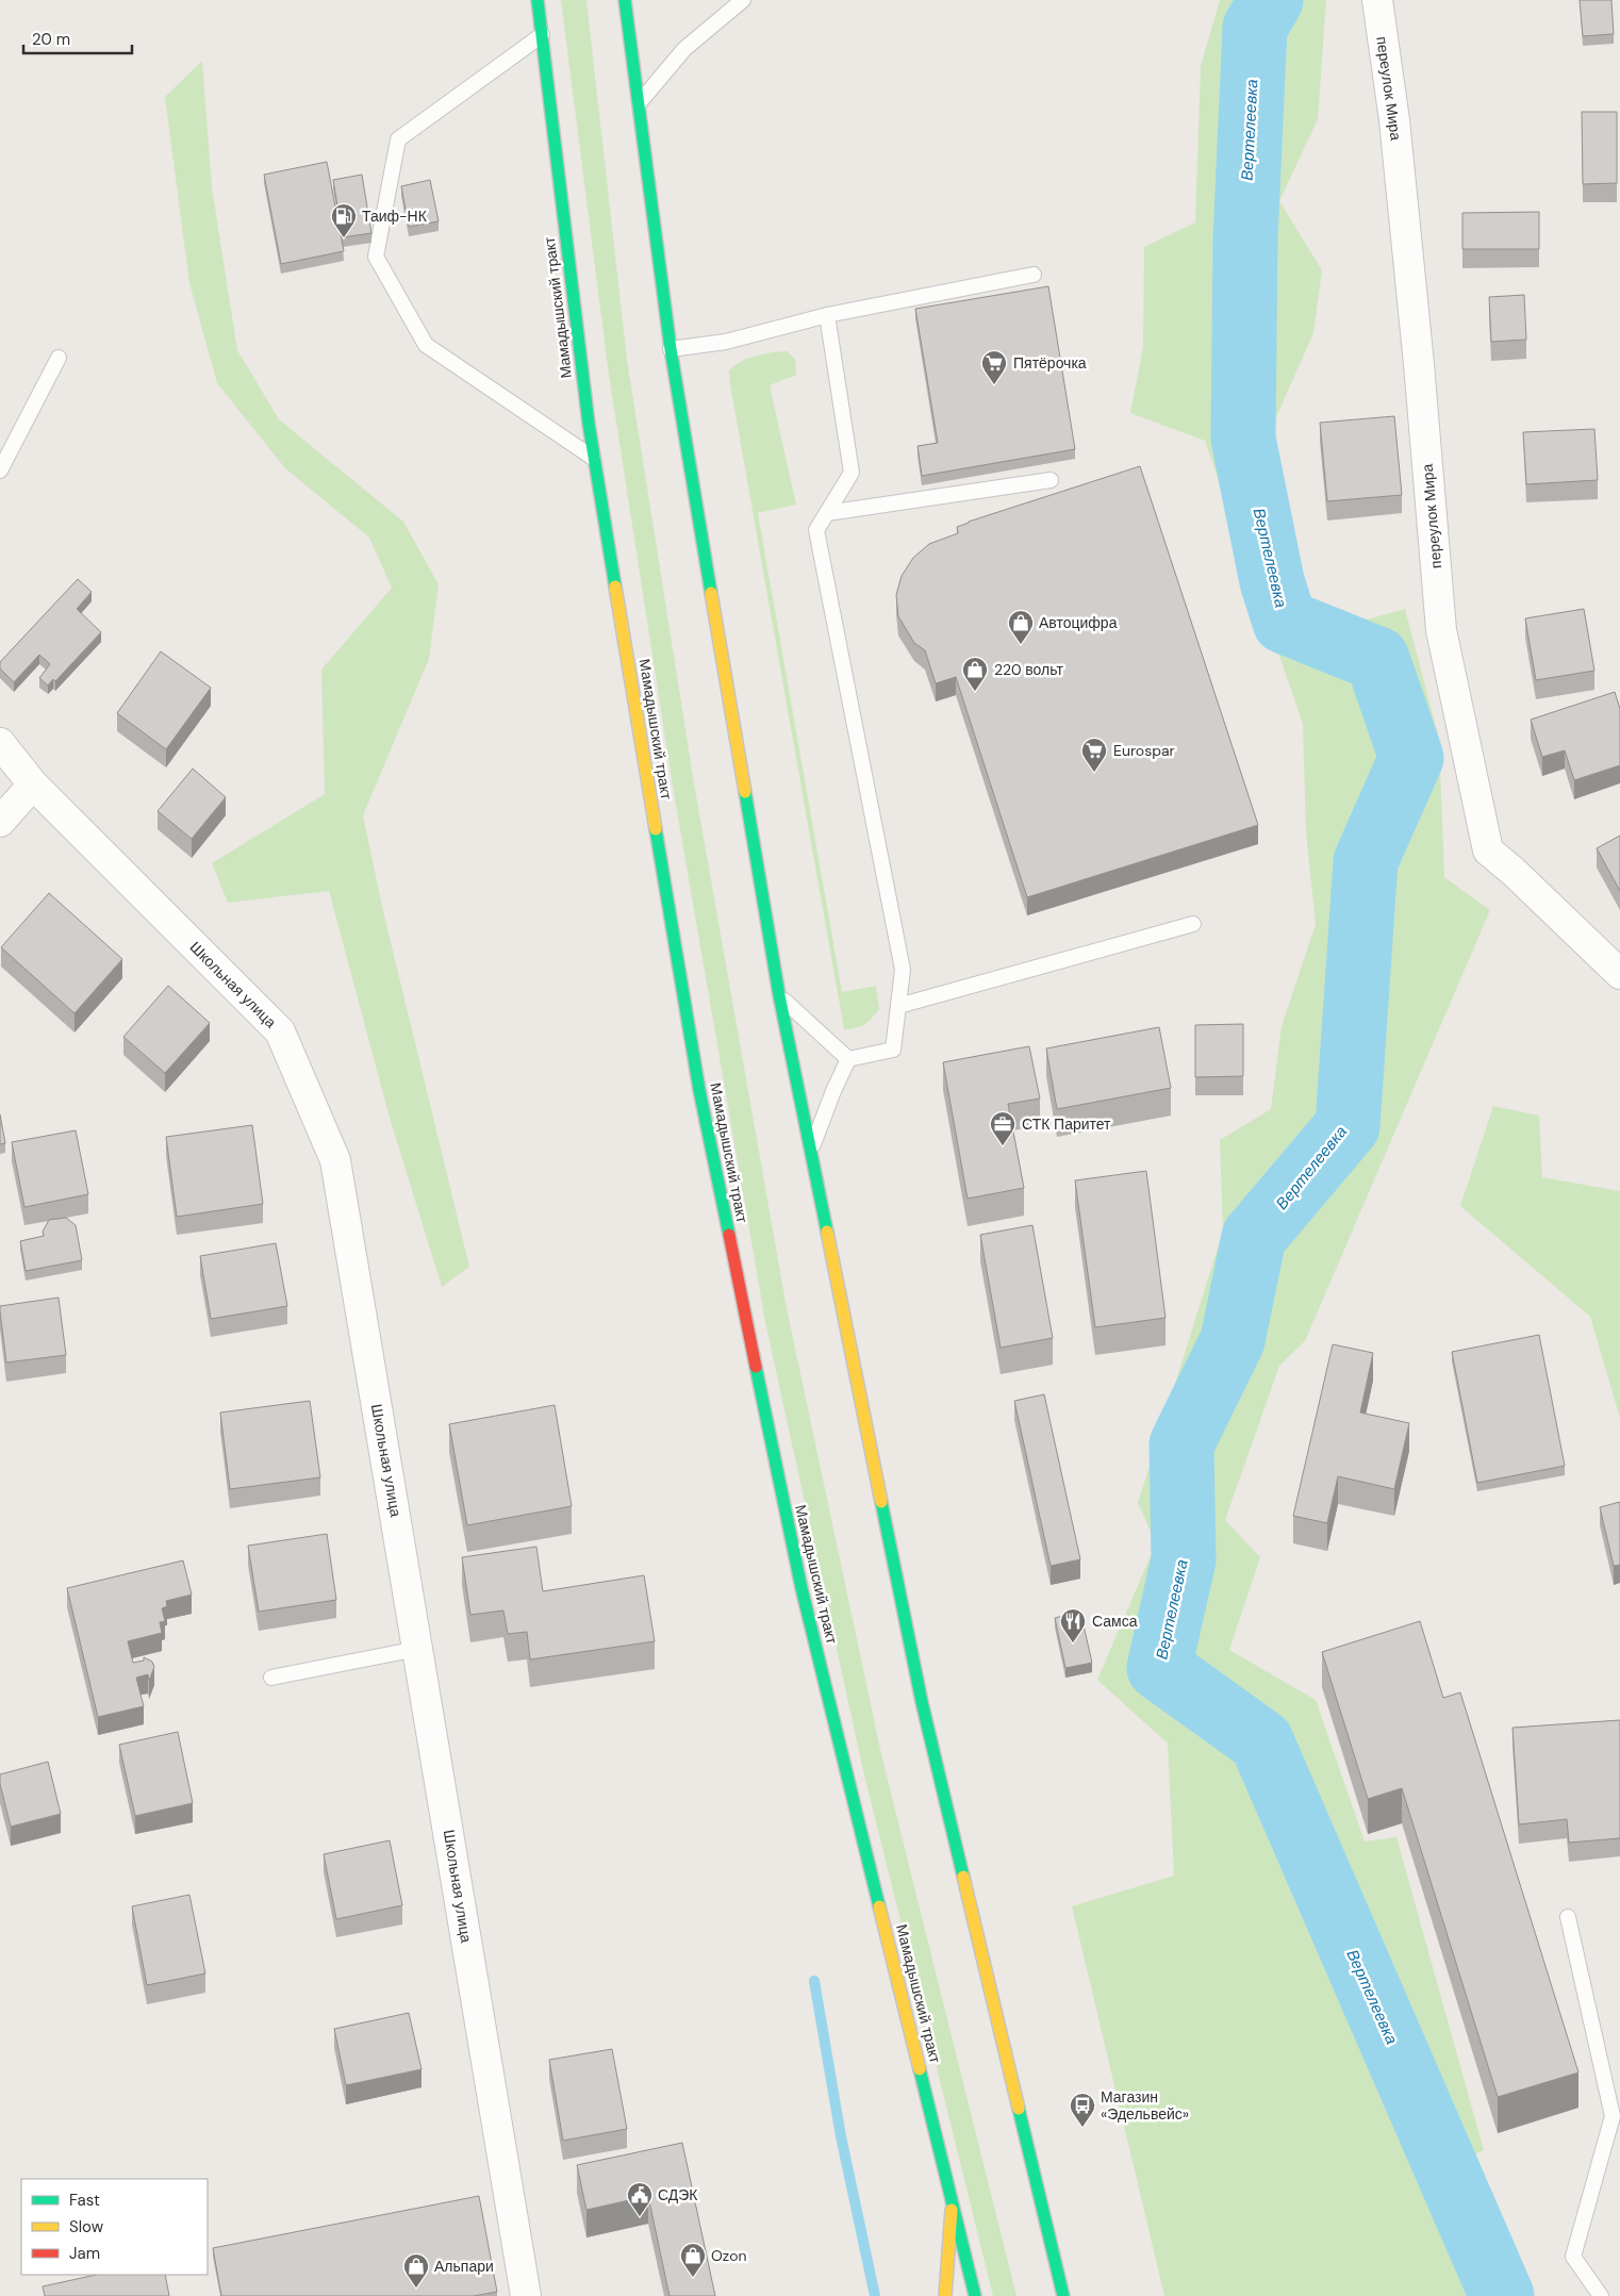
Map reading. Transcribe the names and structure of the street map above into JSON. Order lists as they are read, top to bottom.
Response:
{
  "streets": {
    "main road": ["Мамадышский тракт"],
    "street": ["переулок Мира", "Школьная улица"]
  },
  "water": ["Вертелеевка"],
  "places": {
    "fuel station": ["Таиф-НК"],
    "supermarket": ["Пятёрочка", "Eurospar"],
    "shop": [
      "Автоцифра",
      "220 вольт",
      "Ozon",
      "Альпари"
    ],
    "office": ["СТК Паритет"],
    "restaurant": ["Самса"],
    "bus stop": ["Магазин «Эдельвейс»"],
    "public building": ["СДЭК"]
  },
  "legend": ["Fast", "Slow", "Jam"],
  "scale_bar": "20 m"
}
